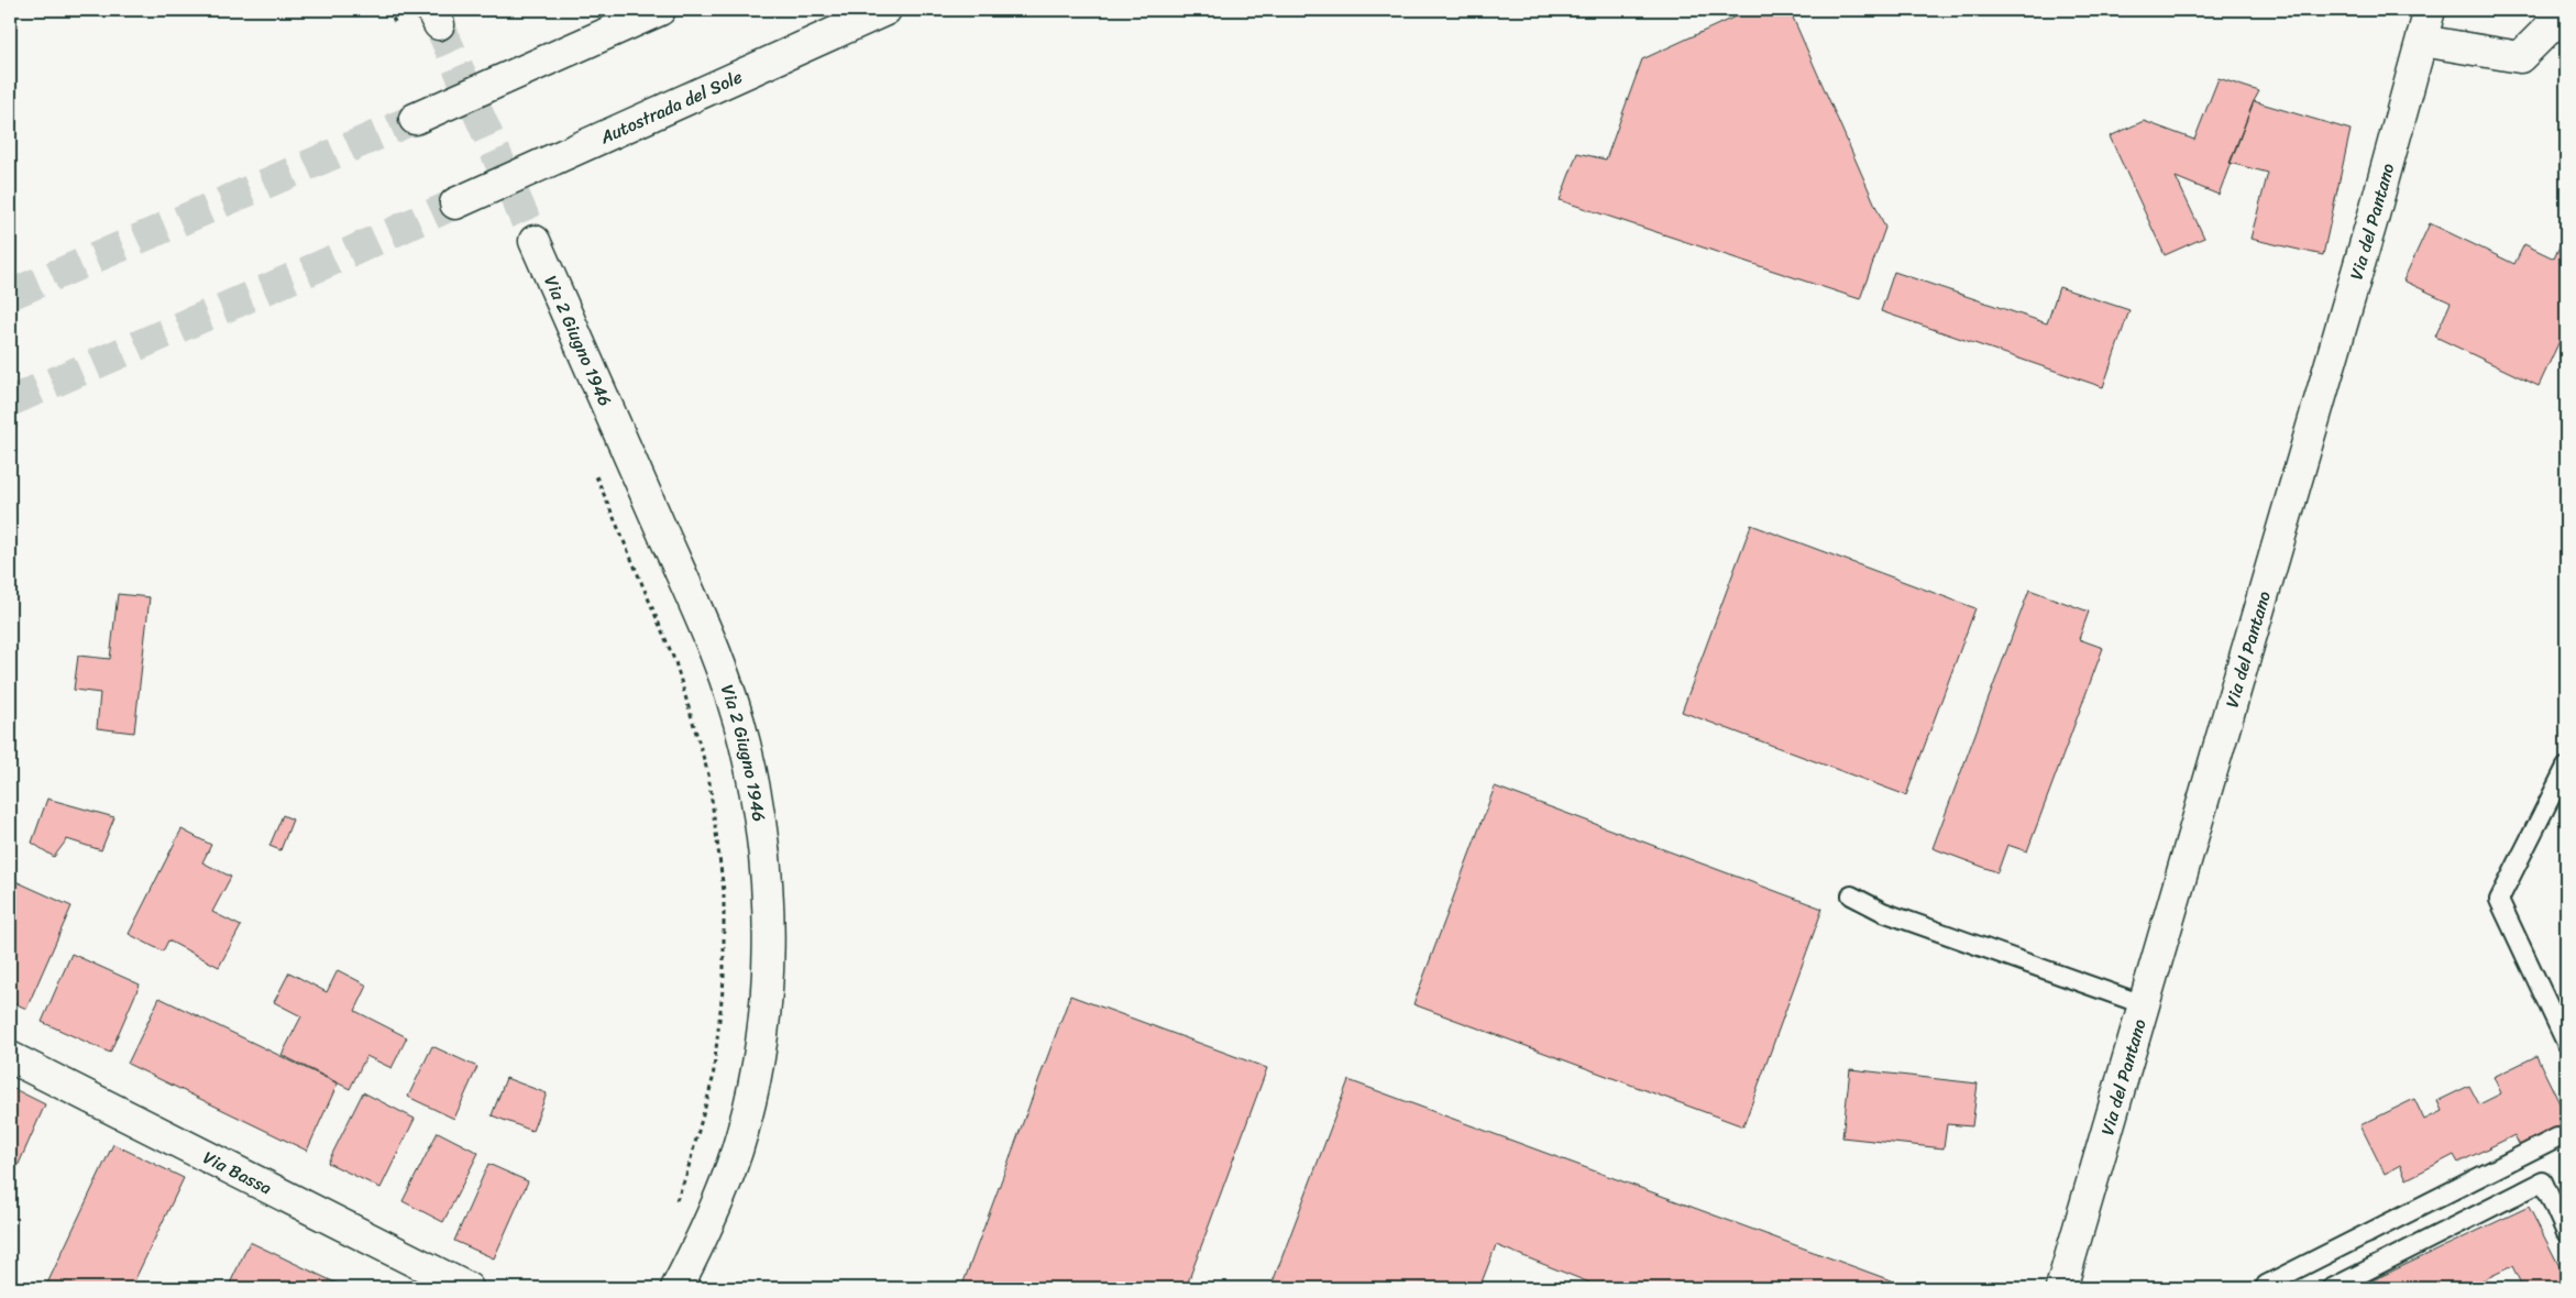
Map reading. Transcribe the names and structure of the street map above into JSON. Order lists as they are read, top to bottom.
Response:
{
  "streets": {
    "main road": [
      "Autostrada del Sole",
      "Via del Pantano",
      "Via 2 Giugno 1946",
      "Via Bassa"
    ]
  }
}
